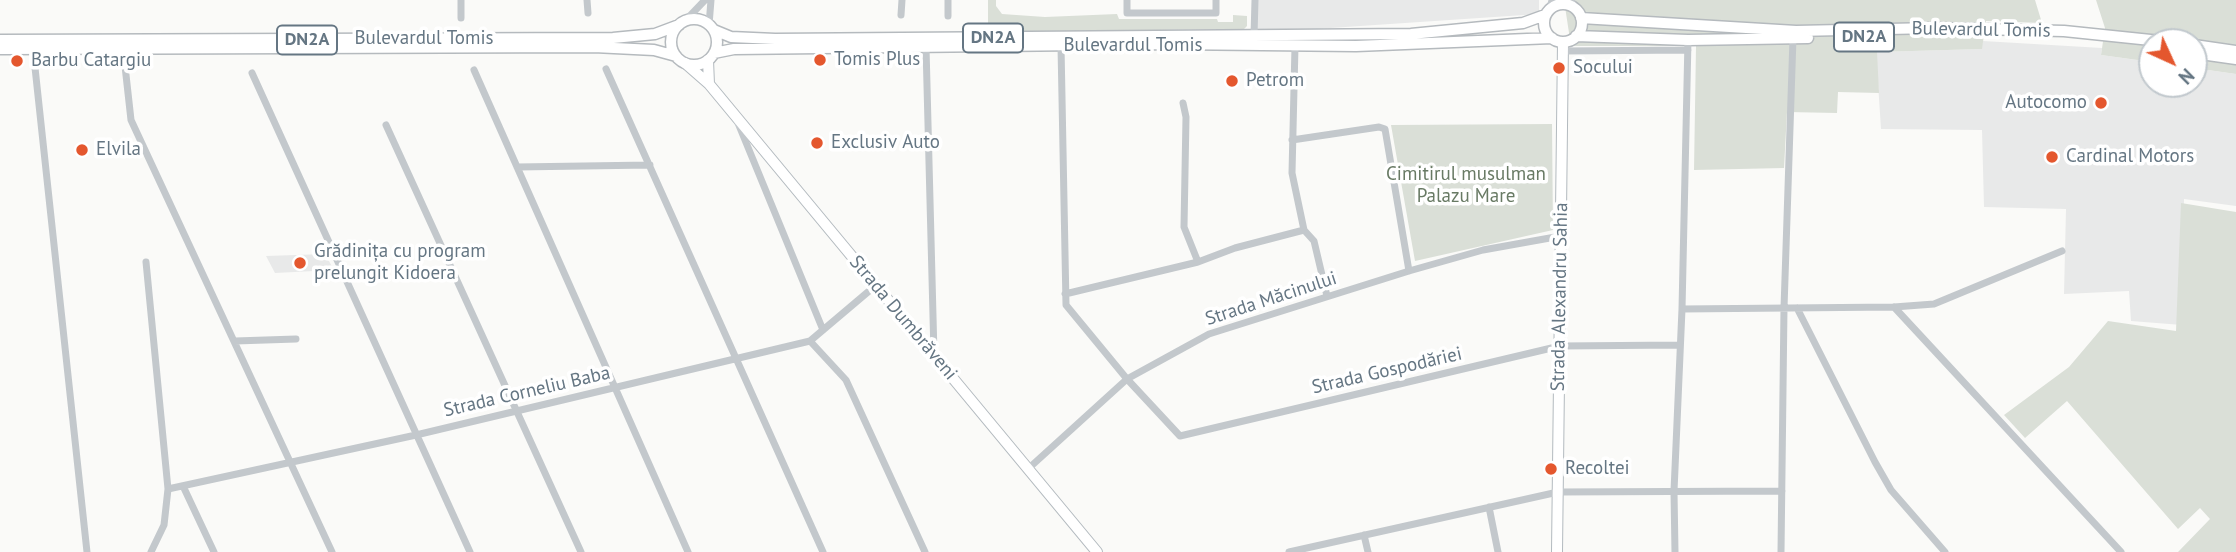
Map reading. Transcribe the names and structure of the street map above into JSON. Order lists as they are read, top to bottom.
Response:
{
  "streets": {
    "main road": ["Bulevardul Tomis", "DN2A"],
    "street": [
      "Strada Alexandru Sahia",
      "Strada Măcinului",
      "Strada Dumbrăveni",
      "Strada Gospodăriei",
      "Strada Corneliu Baba"
    ]
  },
  "crossings": [
    ["Bulevardul Tomis", "DN2A"],
    ["Bulevardul Tomis", "Strada Alexandru Sahia"],
    ["Bulevardul Tomis", "Strada Dumbrăveni"],
    ["DN2A", "Strada Dumbrăveni"],
    ["Strada Alexandru Sahia", "Strada Măcinului"],
    ["Strada Alexandru Sahia", "Strada Gospodăriei"],
    ["Strada Măcinului", "Strada Dumbrăveni"],
    ["Strada Măcinului", "Strada Gospodăriei"],
    ["Strada Dumbrăveni", "Strada Corneliu Baba"]
  ],
  "parks": ["Cimitirul musulman Palazu Mare"],
  "places": [
    "Tomis Plus",
    "Barbu Catargiu",
    "Socului",
    "Petrom",
    "Autocomo",
    "Exclusiv Auto",
    "Elvila",
    "Cardinal Motors",
    "Grădinița cu program prelungit Kidoera",
    "Recoltei"
  ],
  "north": "bottom right"
}
